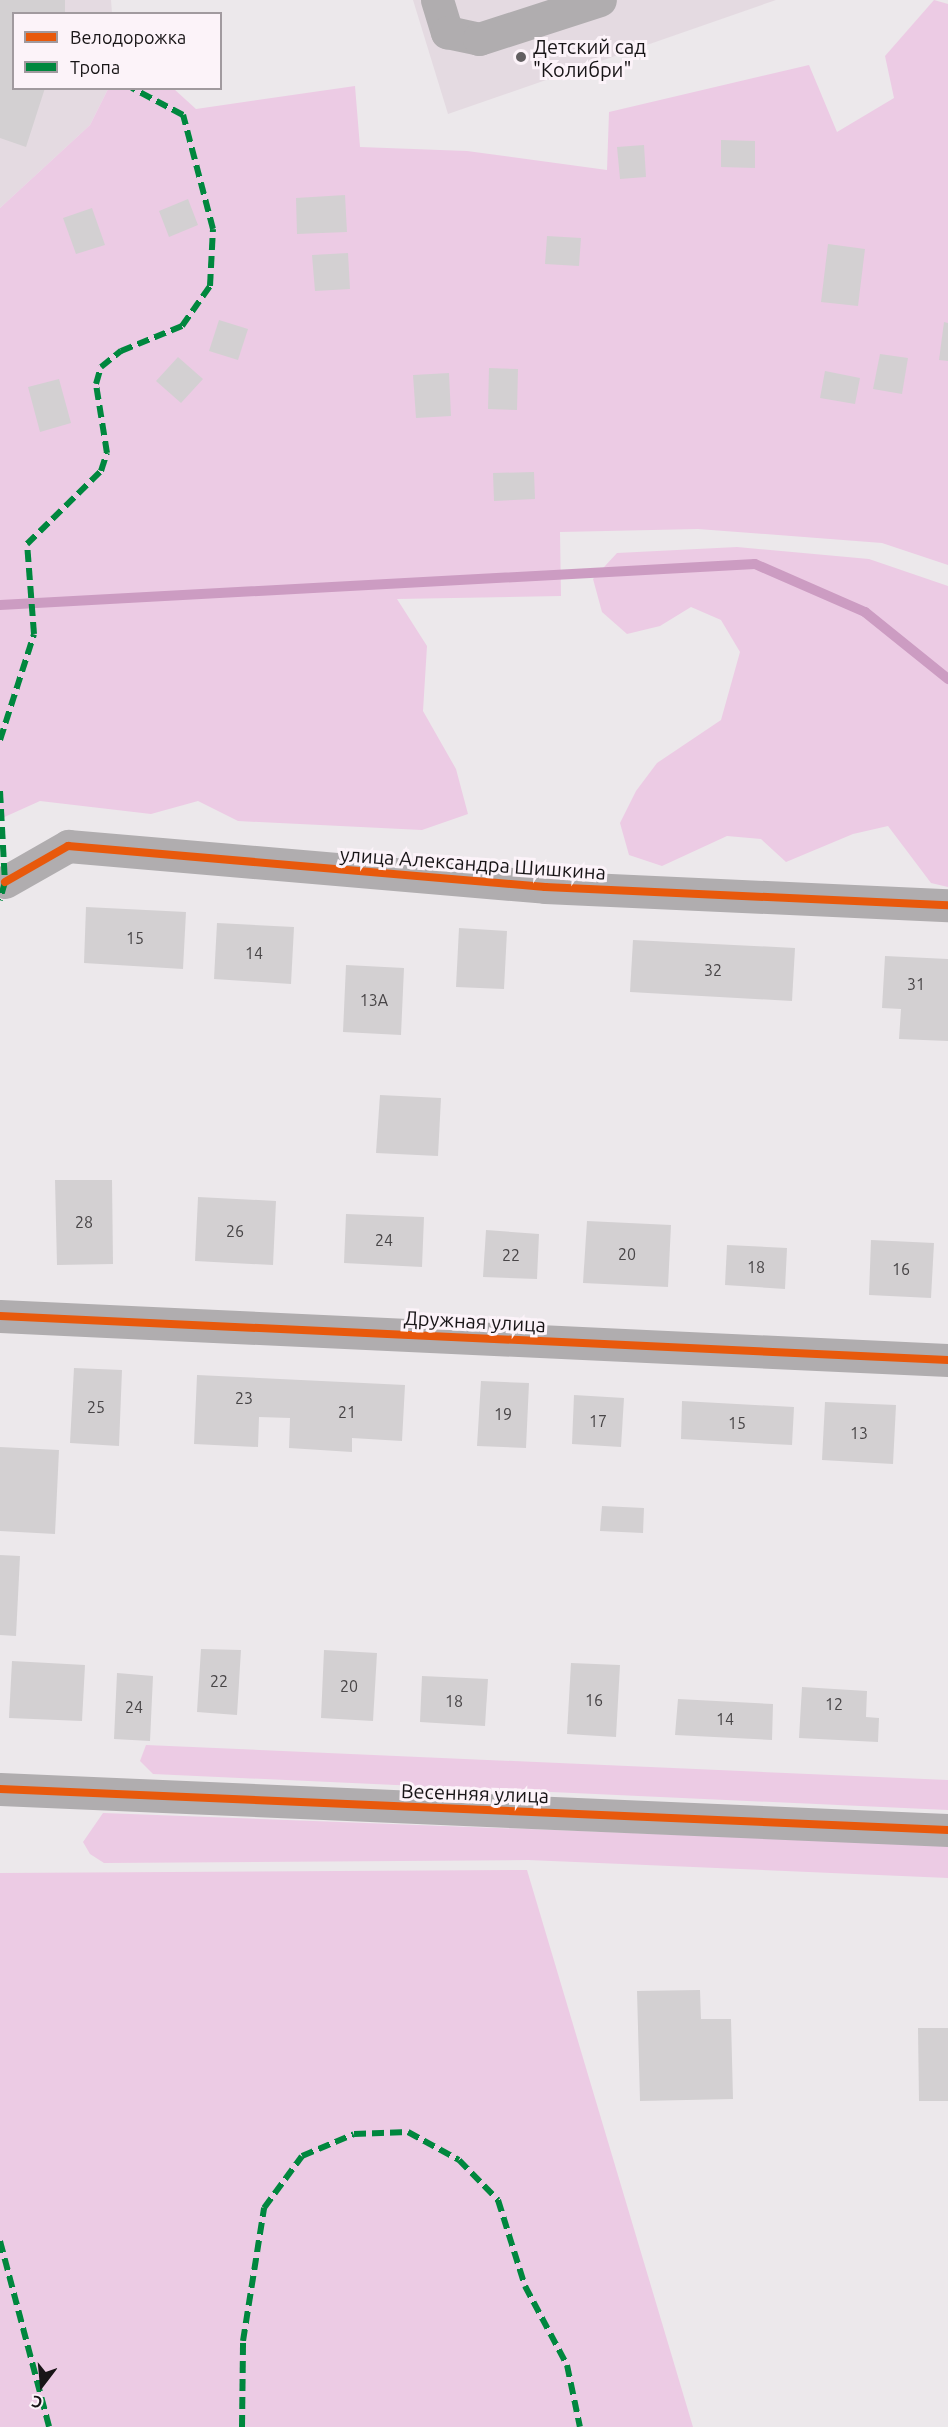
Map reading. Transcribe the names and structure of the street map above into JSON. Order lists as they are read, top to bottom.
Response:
{
  "streets": {
    "street": ["улица Александра Шишкина", "Дружная улица", "Весенняя улица"]
  },
  "places": ["Детский сад \"Колибри\""],
  "house_numbers": [
    "15",
    "14",
    "32",
    "31",
    "13А",
    "28",
    "26",
    "24",
    "20",
    "22",
    "18",
    "16",
    "23",
    "25",
    "21",
    "19",
    "17",
    "15",
    "13",
    "22",
    "20",
    "16",
    "18",
    "12",
    "24",
    "14"
  ],
  "legend": ["Велодорожка", "Тропа"],
  "north": "bottom"
}
